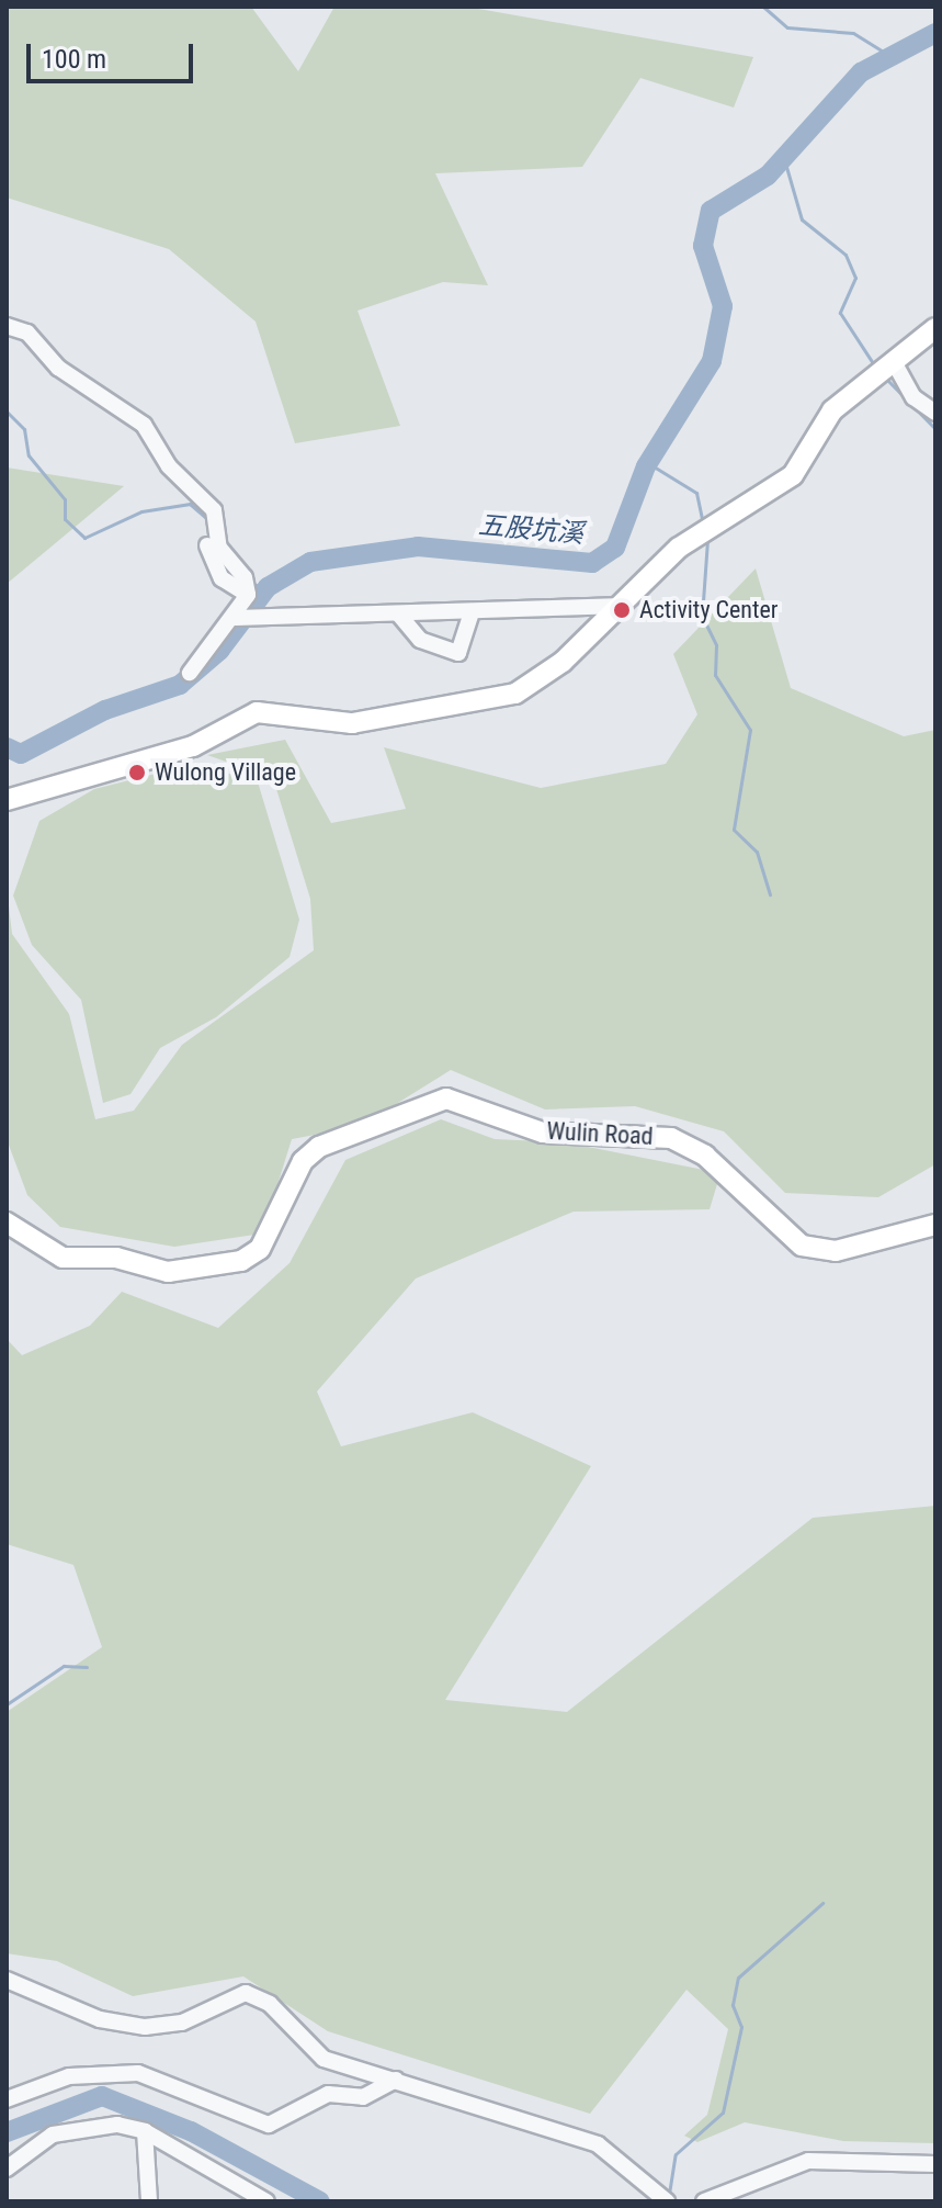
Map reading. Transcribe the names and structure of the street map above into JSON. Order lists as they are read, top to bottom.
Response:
{
  "streets": {
    "main road": ["Wulin Road"]
  },
  "water": ["五股坑溪"],
  "places": ["Activity Center", "Wulong Village"],
  "scale_bar": "100 m"
}
